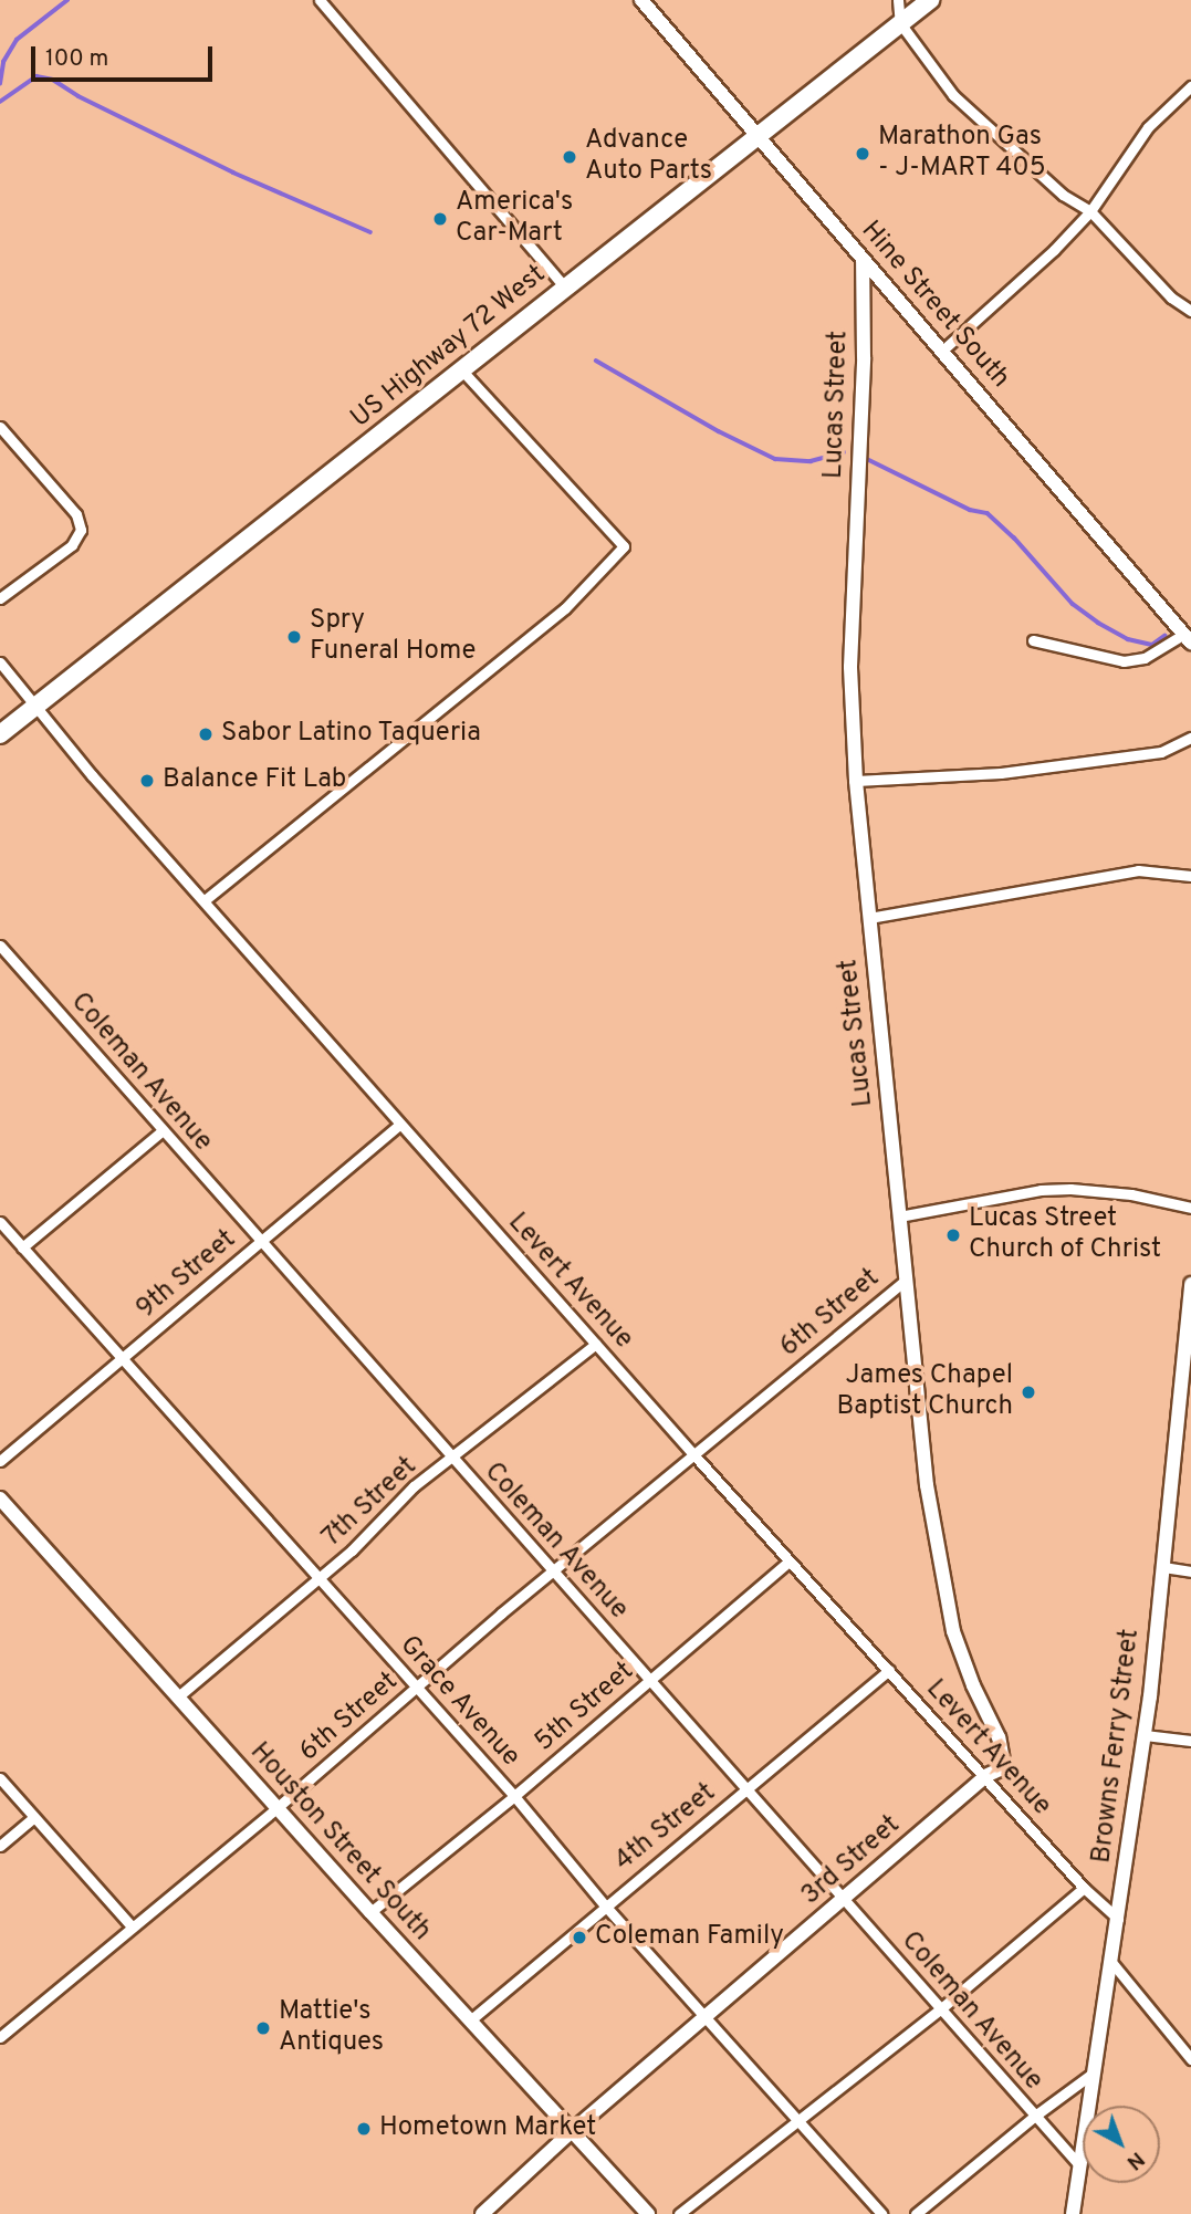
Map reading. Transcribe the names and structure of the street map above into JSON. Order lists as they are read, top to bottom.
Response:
{
  "streets": {
    "highway": ["US Highway 72 West"],
    "street": [
      "Hine Street South",
      "Lucas Street",
      "Coleman Avenue",
      "9th Street",
      "Levert Avenue",
      "6th Street",
      "7th Street",
      "Grace Avenue",
      "5th Street",
      "Browns Ferry Street",
      "4th Street",
      "Houston Street South",
      "3rd Street"
    ]
  },
  "crossings": [
    ["Hine Street South", "US Highway 72 West"],
    ["Hine Street South", "Lucas Street"],
    ["US Highway 72 West", "Levert Avenue"],
    ["Lucas Street", "Levert Avenue"],
    ["Lucas Street", "6th Street"],
    ["Lucas Street", "3rd Street"],
    ["Coleman Avenue", "9th Street"],
    ["Coleman Avenue", "6th Street"],
    ["Coleman Avenue", "7th Street"],
    ["Coleman Avenue", "5th Street"],
    ["Coleman Avenue", "Browns Ferry Street"],
    ["Coleman Avenue", "4th Street"],
    ["Coleman Avenue", "3rd Street"],
    ["9th Street", "Levert Avenue"],
    ["9th Street", "Grace Avenue"],
    ["Levert Avenue", "6th Street"],
    ["Levert Avenue", "7th Street"],
    ["Levert Avenue", "5th Street"],
    ["Levert Avenue", "Browns Ferry Street"],
    ["Levert Avenue", "4th Street"],
    ["Levert Avenue", "3rd Street"],
    ["6th Street", "Grace Avenue"],
    ["6th Street", "Houston Street South"],
    ["7th Street", "Grace Avenue"],
    ["7th Street", "Houston Street South"],
    ["Grace Avenue", "5th Street"],
    ["Grace Avenue", "4th Street"],
    ["Grace Avenue", "3rd Street"],
    ["5th Street", "Houston Street South"],
    ["4th Street", "Houston Street South"],
    ["Houston Street South", "3rd Street"]
  ],
  "places": [
    "Marathon Gas - J-MART 405",
    "Advance Auto Parts",
    "America's Car-Mart",
    "Spry Funeral Home",
    "Sabor Latino Taqueria",
    "Balance Fit Lab",
    "Lucas Street Church of Christ",
    "James Chapel Baptist Church",
    "Coleman Family",
    "Mattie's Antiques",
    "Hometown Market"
  ],
  "scale_bar": "100 m",
  "north": "bottom right"
}
